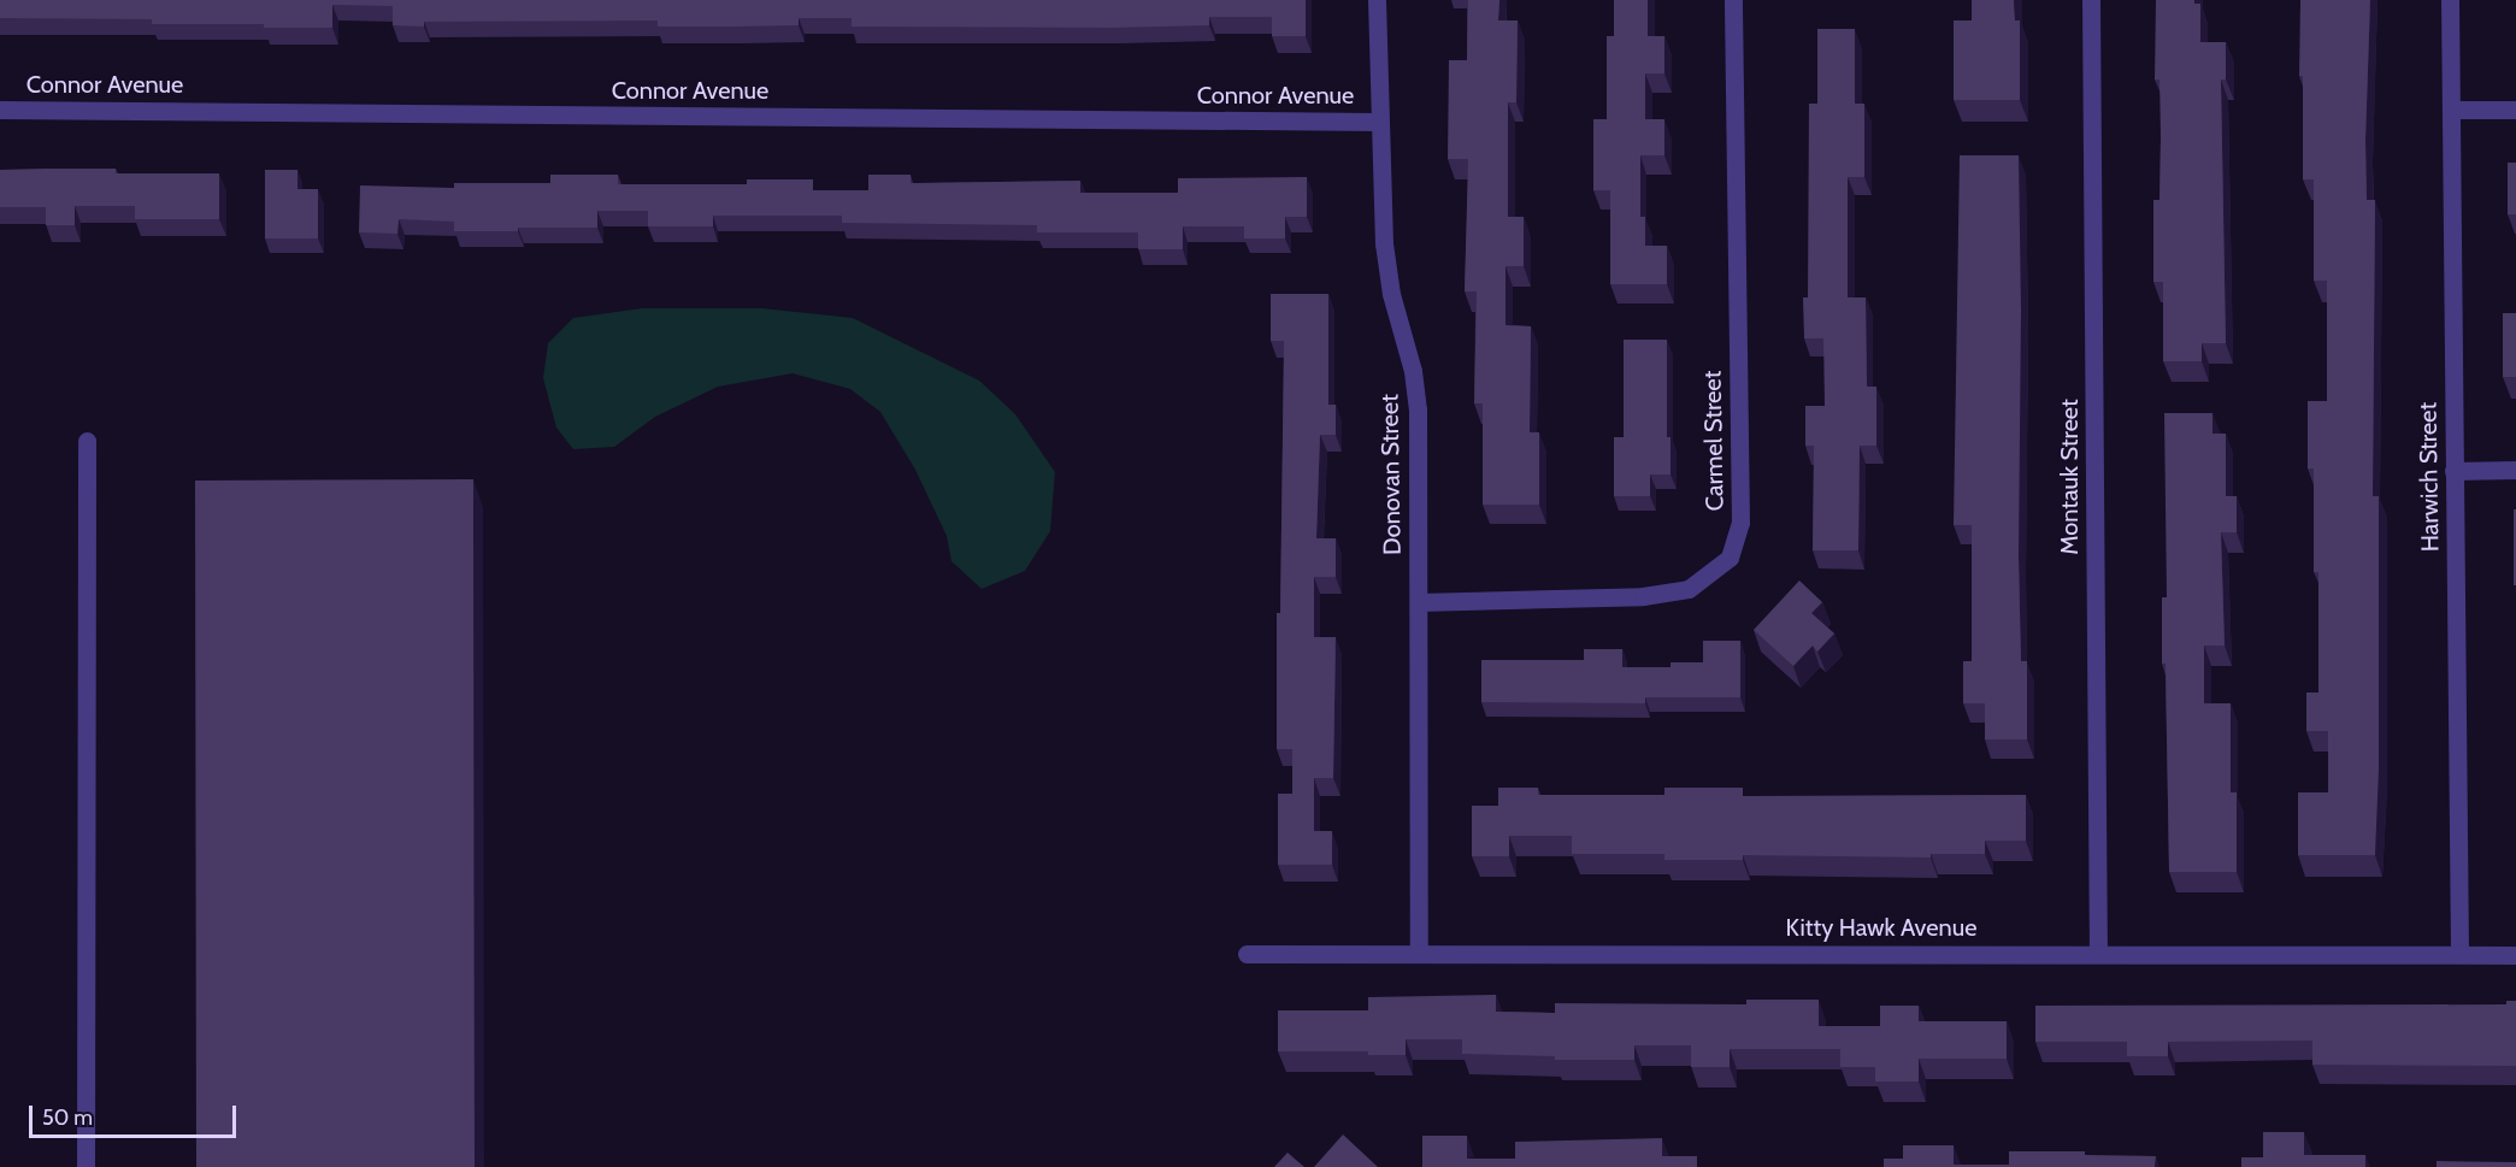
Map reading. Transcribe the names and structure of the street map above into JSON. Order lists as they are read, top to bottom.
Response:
{
  "streets": {
    "street": [
      "Connor Avenue",
      "Carmel Street",
      "Donovan Street",
      "Montauk Street",
      "Harwich Street",
      "Kitty Hawk Avenue"
    ]
  },
  "crossings": [
    ["Connor Avenue", "Donovan Street"],
    ["Carmel Street", "Donovan Street"],
    ["Donovan Street", "Kitty Hawk Avenue"],
    ["Montauk Street", "Kitty Hawk Avenue"],
    ["Harwich Street", "Kitty Hawk Avenue"]
  ],
  "scale_bar": "50 m"
}
